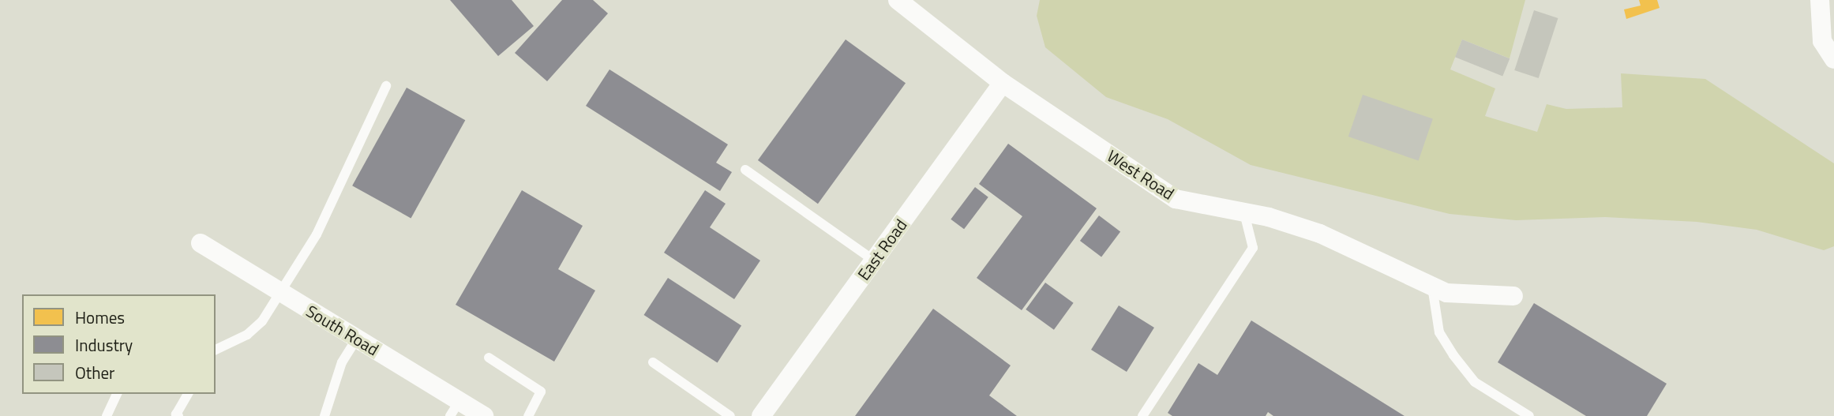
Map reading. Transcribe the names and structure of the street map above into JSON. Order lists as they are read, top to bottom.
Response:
{
  "streets": {
    "street": ["West Road", "East Road", "South Road"]
  },
  "crossings": [
    ["West Road", "East Road"]
  ],
  "legend": ["Homes", "Industry", "Other"]
}
